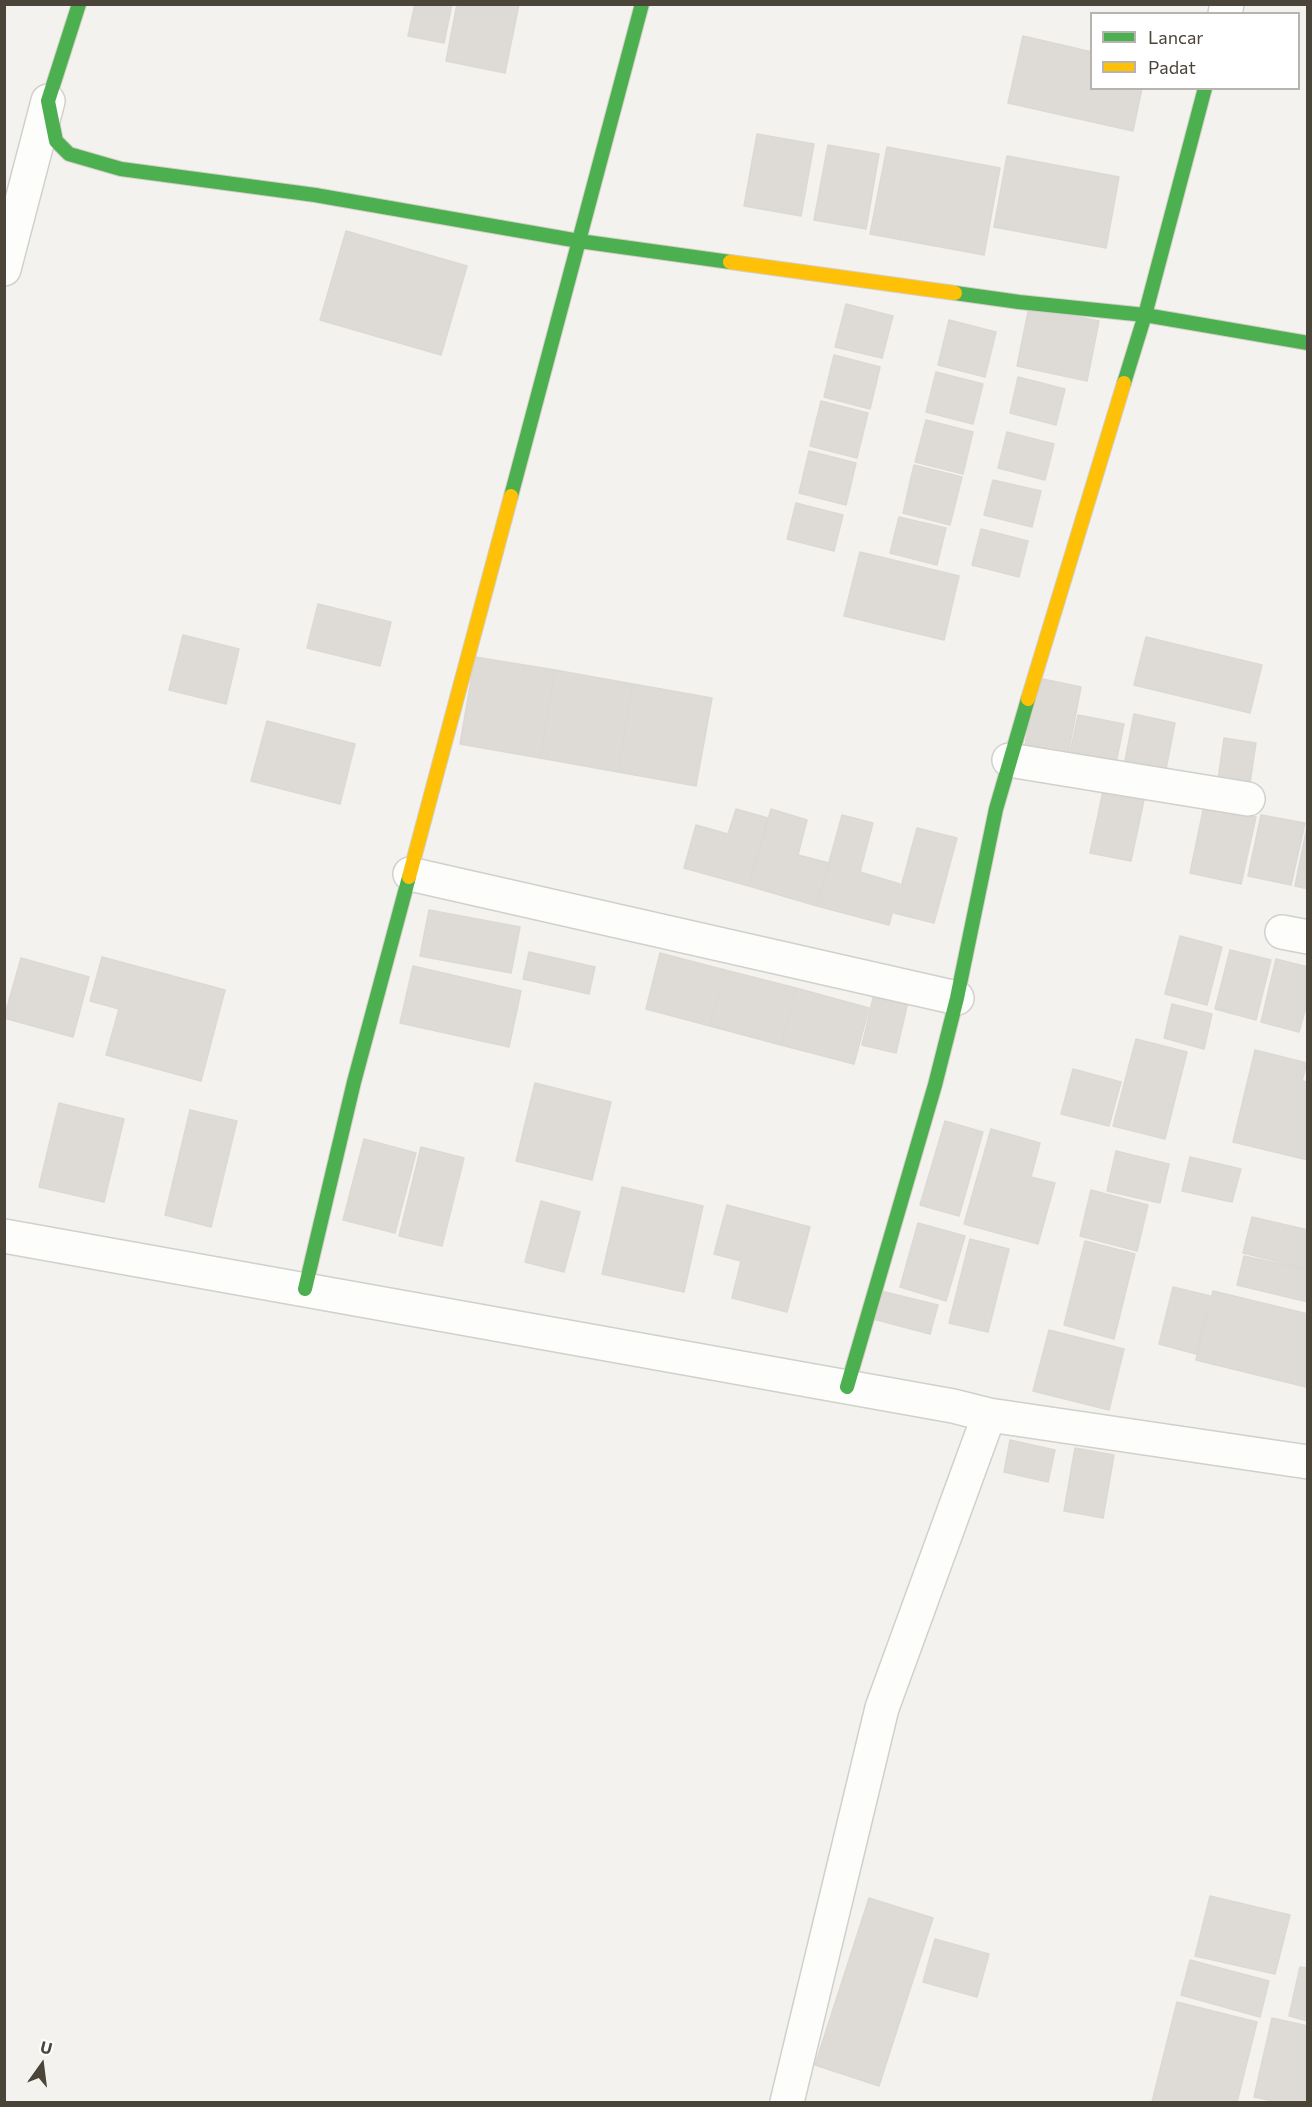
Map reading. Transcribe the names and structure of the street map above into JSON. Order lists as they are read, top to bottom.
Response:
{
  "legend": ["Lancar", "Padat"],
  "north": "top"
}
